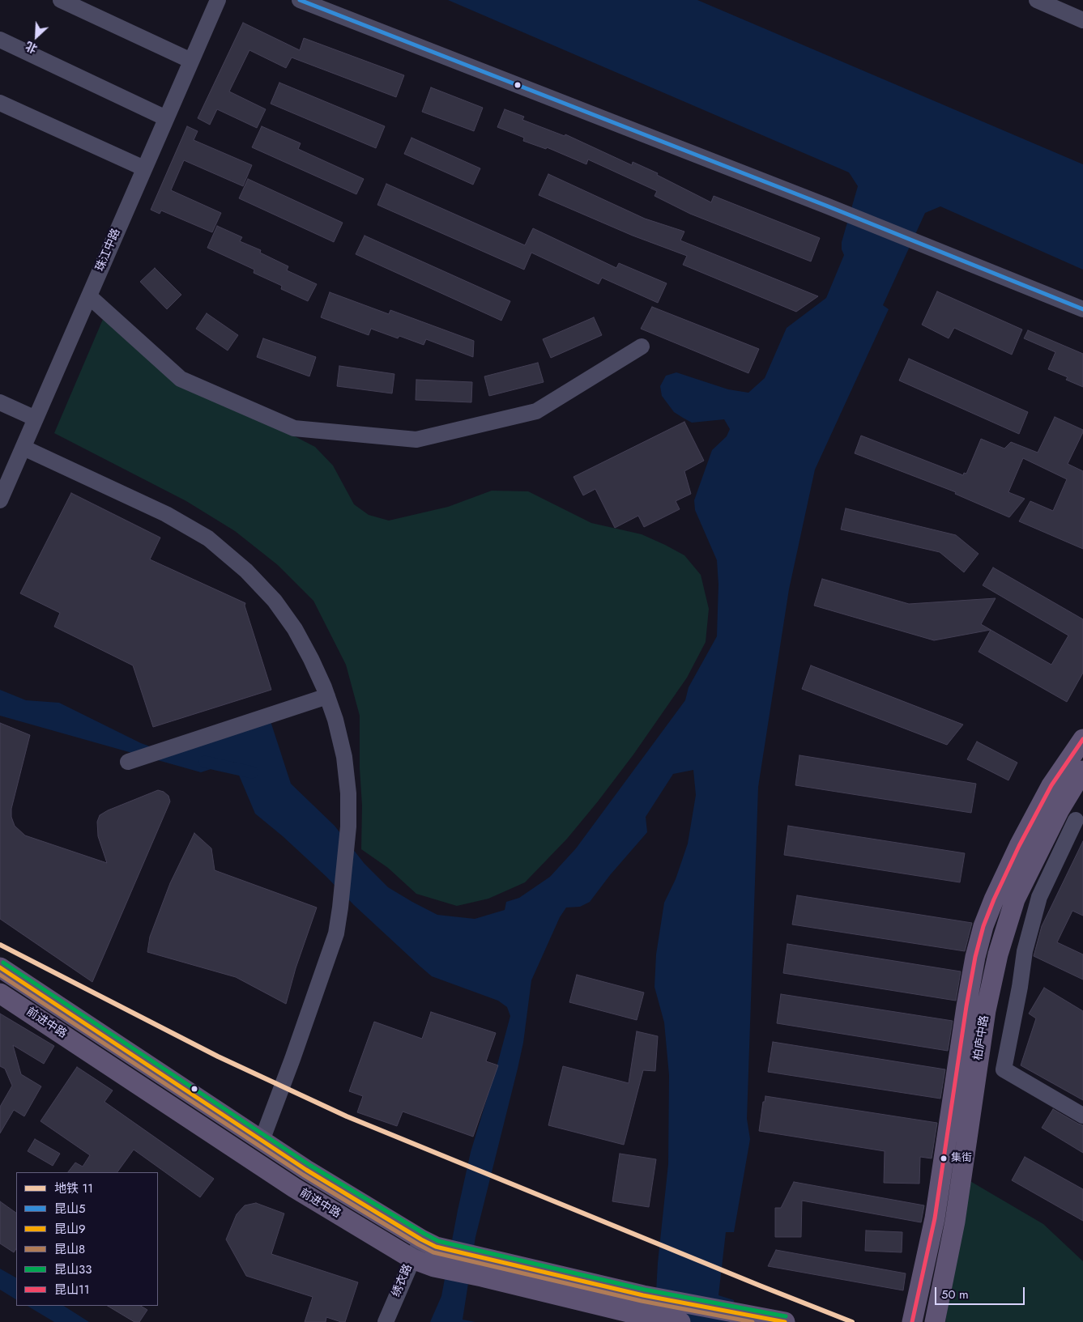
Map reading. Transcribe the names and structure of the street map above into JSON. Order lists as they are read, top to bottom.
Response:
{
  "streets": {
    "main road": ["前进中路", "柏庐中路"],
    "street": ["珠江中路", "绣衣路"]
  },
  "crossings": [
    ["前进中路", "绣衣路"]
  ],
  "places": ["集街"],
  "lines": [
    "transit line 昆山5",
    "transit line 昆山11",
    "metro line 11",
    "transit line 昆山33",
    "transit line 昆山9",
    "transit line 昆山8"
  ],
  "legend": [
    "地铁 11",
    "昆山5",
    "昆山9",
    "昆山8",
    "昆山33",
    "昆山11"
  ],
  "scale_bar": "50 m",
  "north": "bottom left"
}
